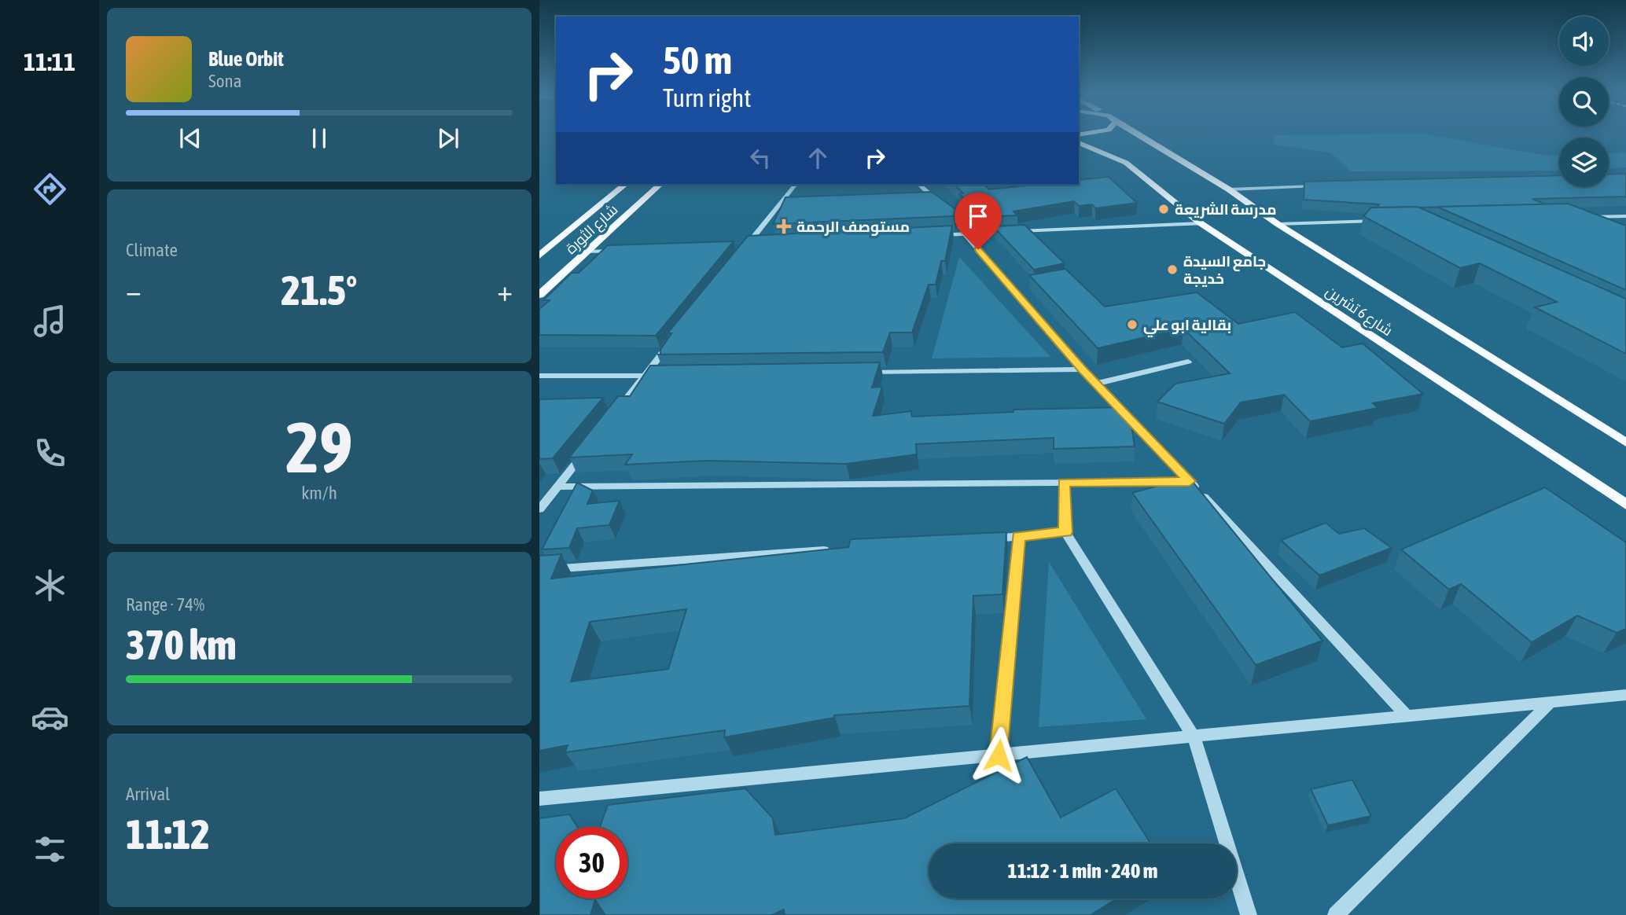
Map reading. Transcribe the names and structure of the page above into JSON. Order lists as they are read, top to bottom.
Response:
{
  "streets": {
    "main road": ["شارع الثورة", "شارع 6 تشرين"]
  },
  "places": {
    "other": ["مدرسة الشريعة", "جامع السيدة خديجة", "بقالية ابو علي"],
    "health": ["مستوصف الرحمة"]
  },
  "page": {
    "tabs": "11:11",
    "turn": ["50 m", "Turn right"],
    "song": ["Blue Orbit", "Sona"],
    "tile": [
      "Climate",
      ["29", "km/h"],
      ["Range · 74%", "370 km"],
      ["Arrival", "11:12"]
    ],
    "heat": ["−", "21.5°", "+"],
    "limit": "30",
    "trip": "11:12 · 1 min · 240 m"
  }
}
